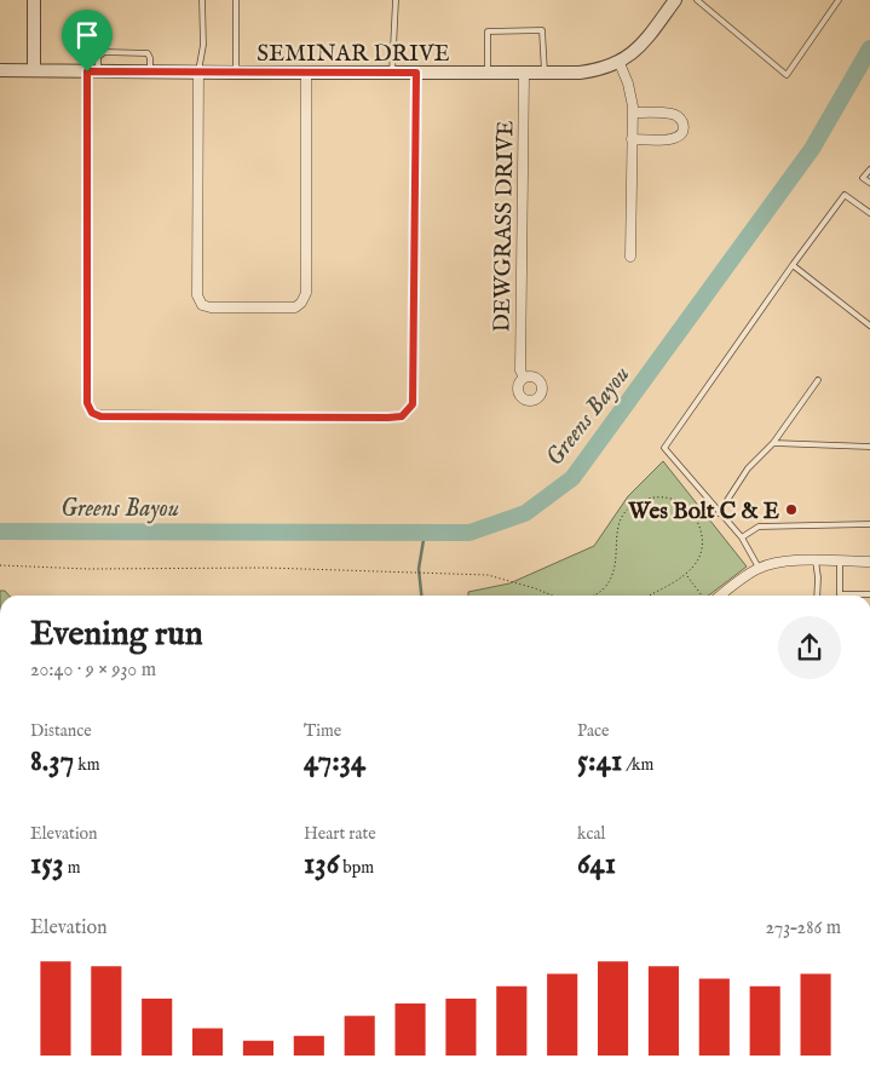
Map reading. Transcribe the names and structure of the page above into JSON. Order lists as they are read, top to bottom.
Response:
{
  "streets": {
    "street": ["SEMINAR DRIVE", "DEWGRASS DRIVE"]
  },
  "crossings": [
    ["SEMINAR DRIVE", "DEWGRASS DRIVE"]
  ],
  "water": ["Greens Bayou"],
  "places": ["Wes Bolt C & E"],
  "page": {
    "heading": ["Evening run", "20:40 · 9 × 930 m"],
    "stats": [
      ["Distance", "8.37 km"],
      ["Time", "47:34"],
      ["Pace", "5:41 /km"],
      ["Elevation", "153 m"],
      ["Heart rate", "136 bpm"],
      ["kcal", "641"]
    ],
    "chart": ["Elevation", "273–286 m"]
  }
}
